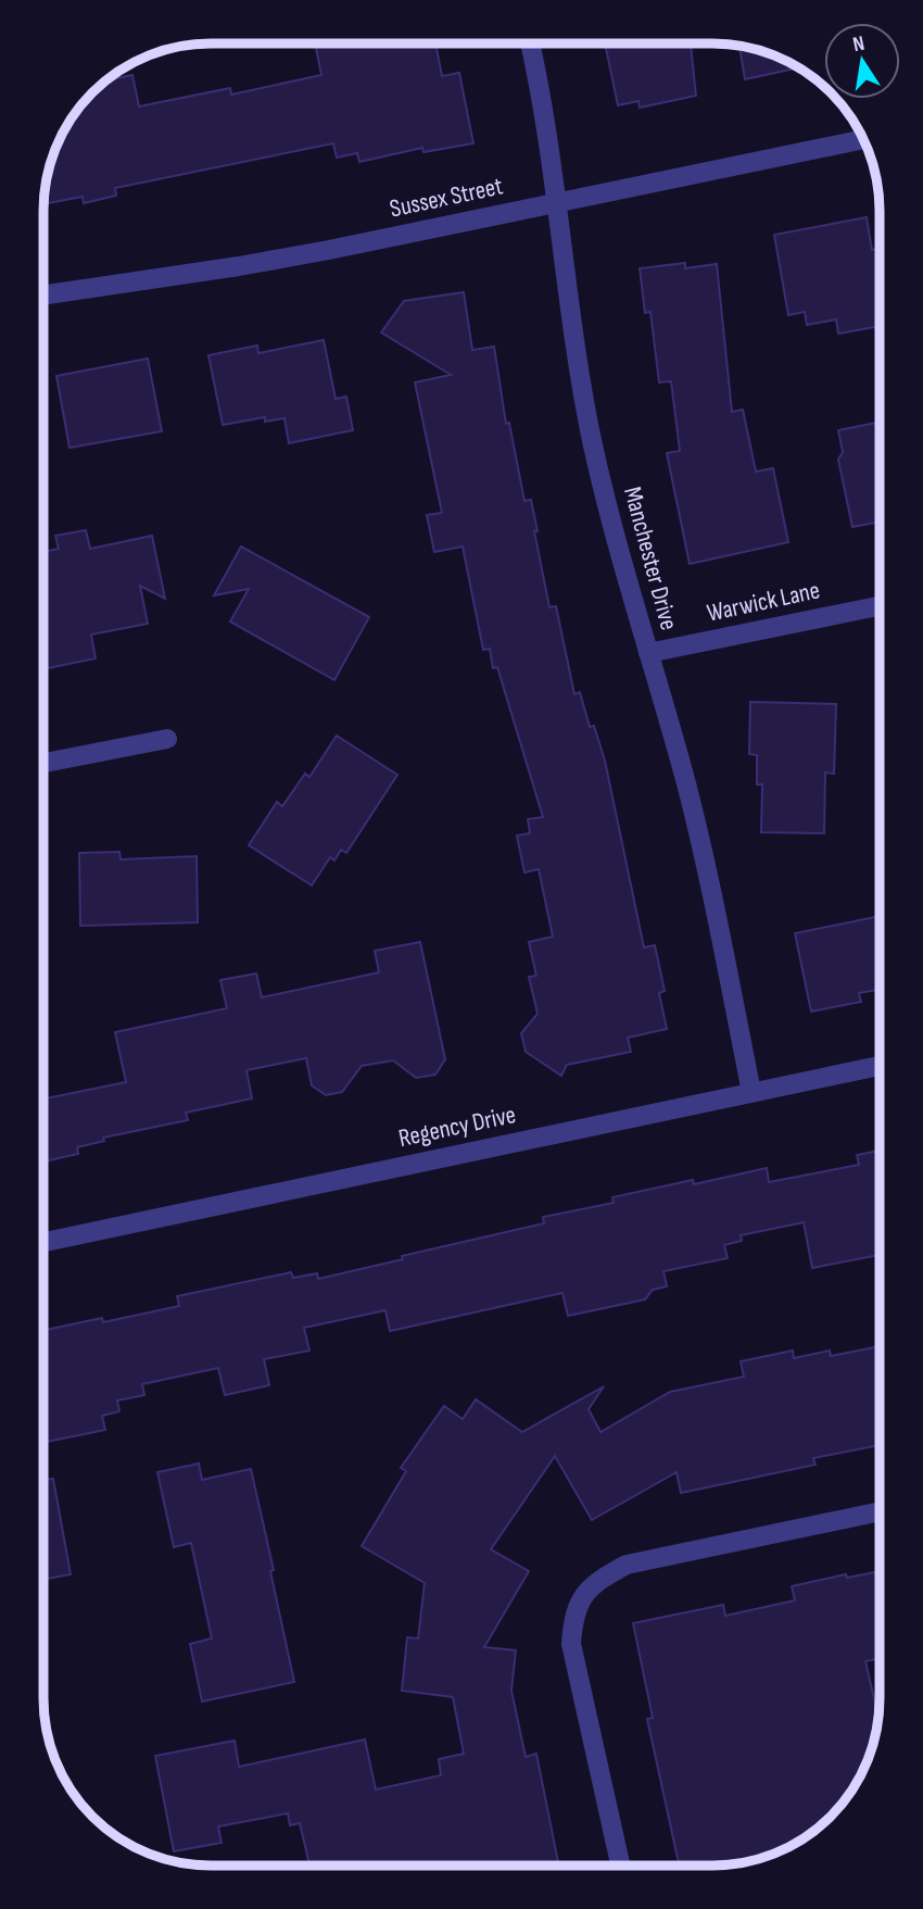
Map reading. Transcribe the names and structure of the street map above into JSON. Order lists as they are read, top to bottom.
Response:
{
  "streets": {
    "street": [
      "Sussex Street",
      "Manchester Drive",
      "Warwick Lane",
      "Regency Drive"
    ]
  },
  "crossings": [
    ["Sussex Street", "Manchester Drive"],
    ["Manchester Drive", "Warwick Lane"],
    ["Manchester Drive", "Regency Drive"]
  ],
  "north": "top"
}
